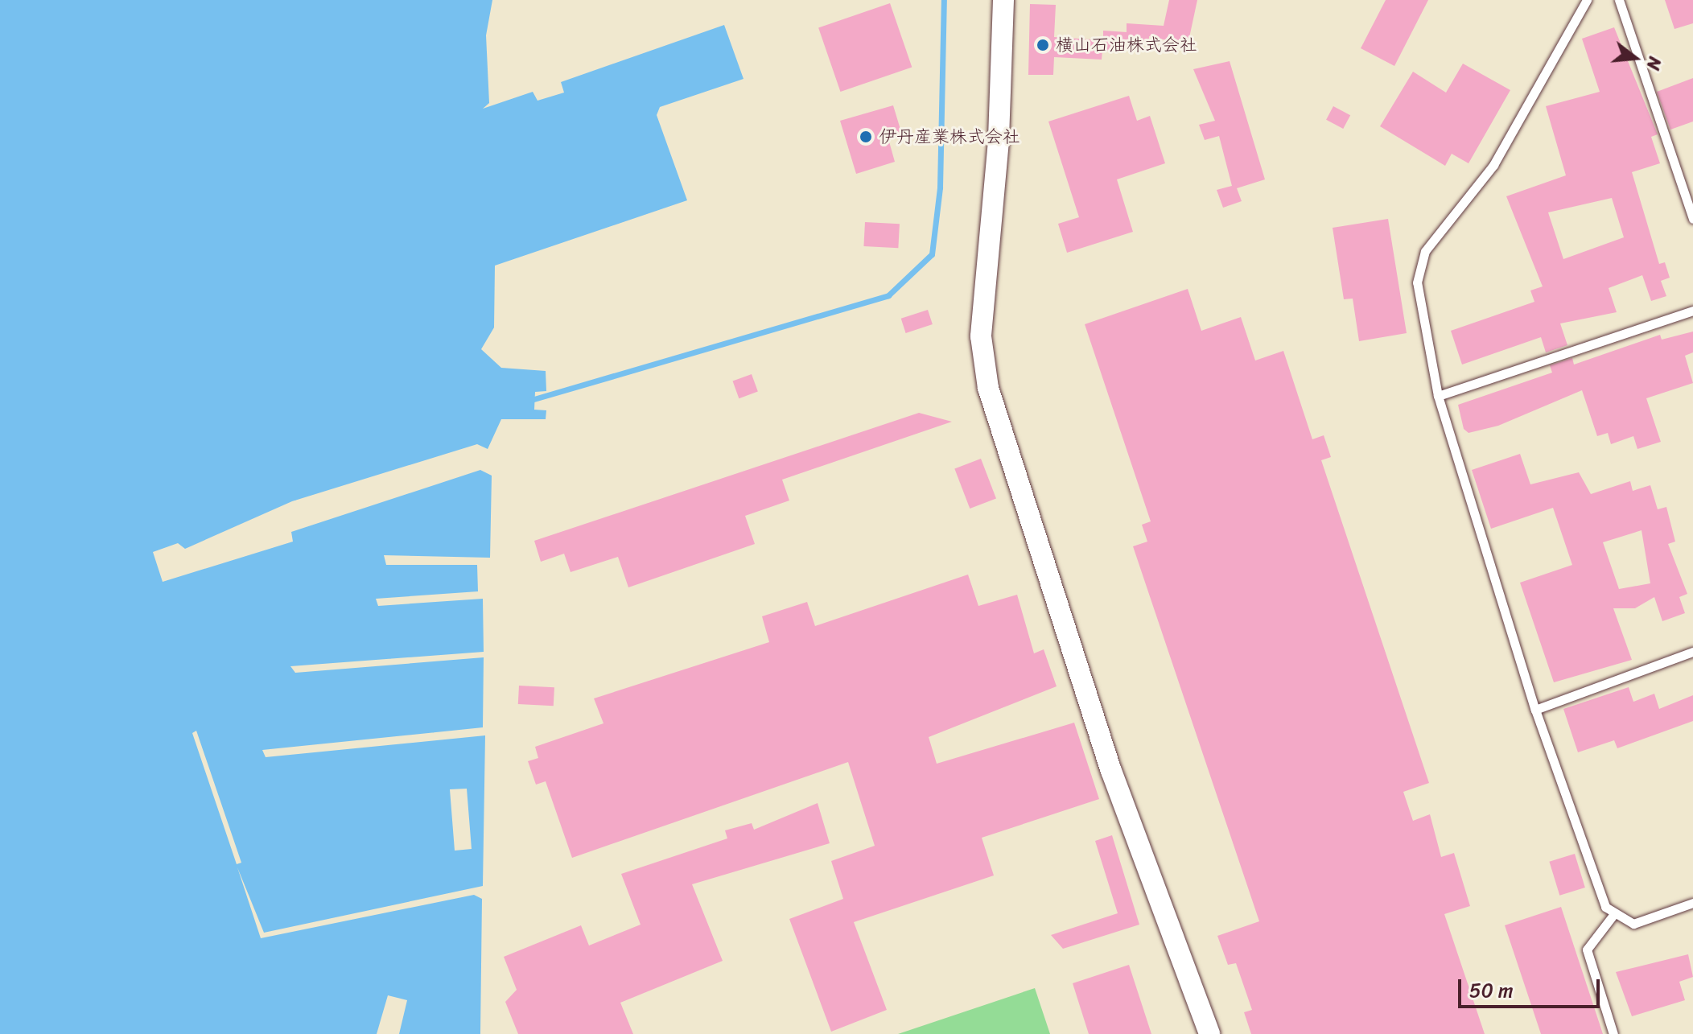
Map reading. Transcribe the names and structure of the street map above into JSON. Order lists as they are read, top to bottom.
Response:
{
  "places": ["横山石油株式会社", "伊丹産業株式会社"],
  "scale_bar": "50 m",
  "north": "right"
}
